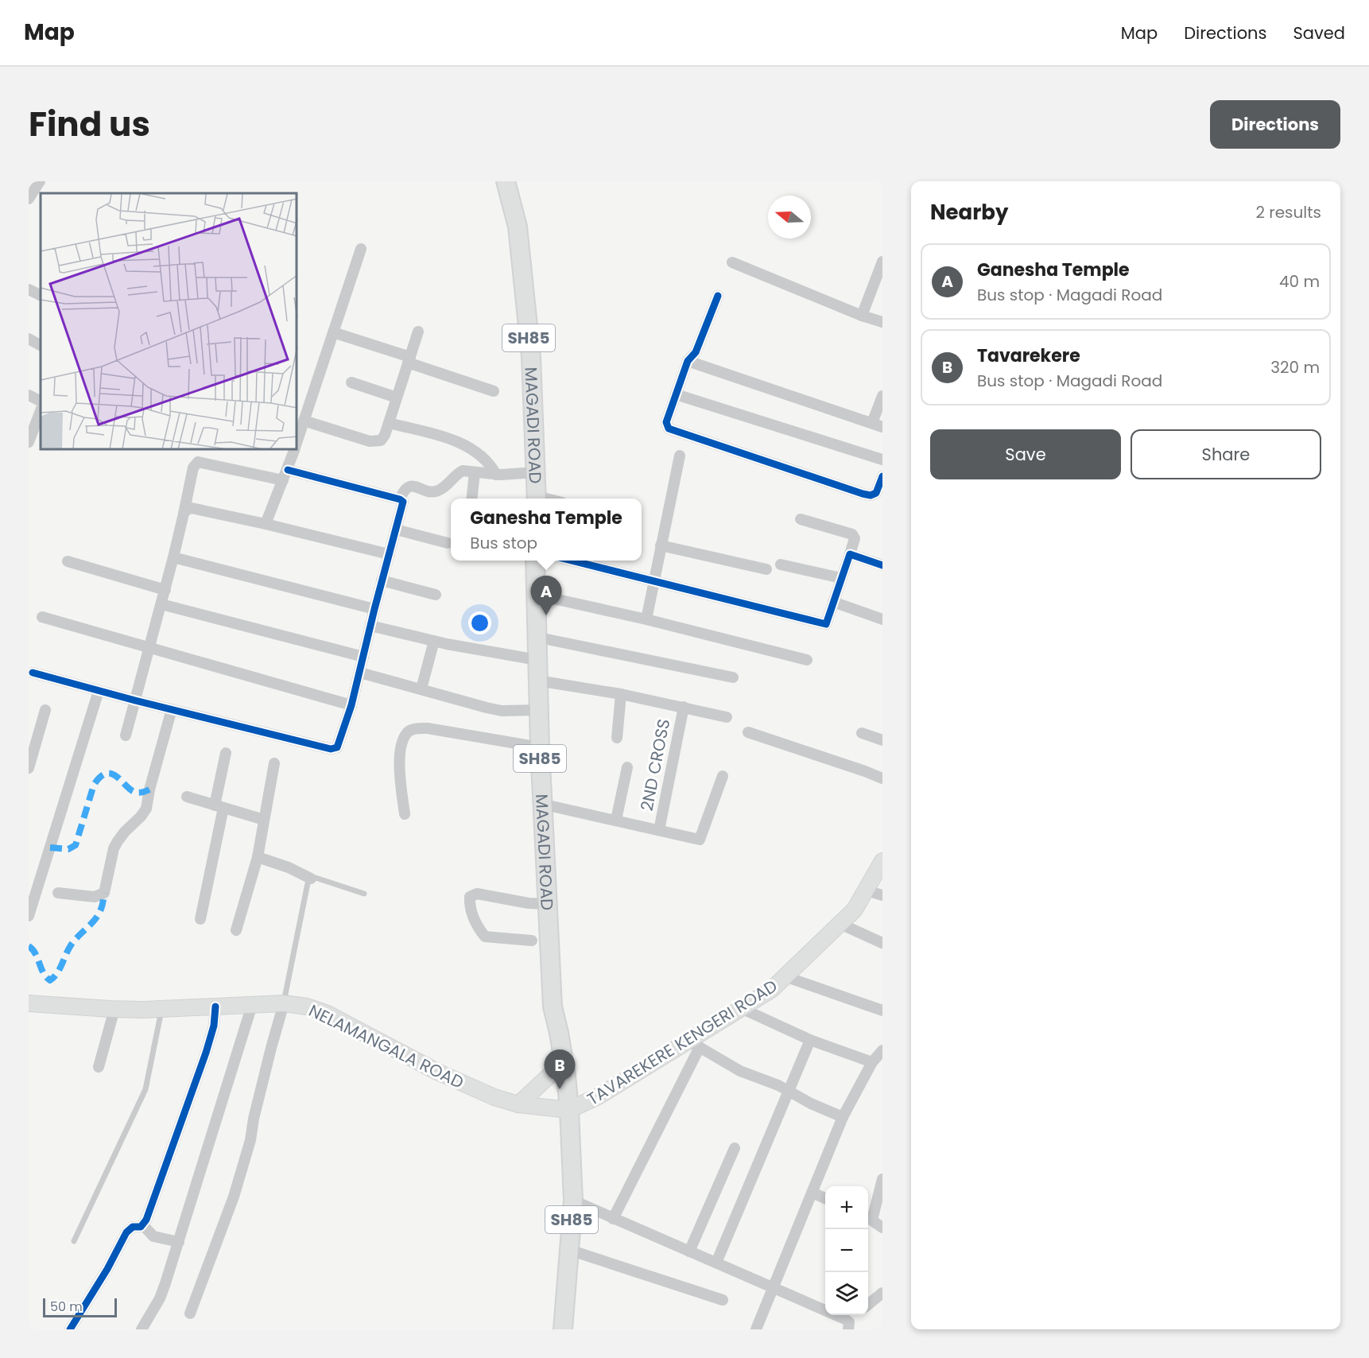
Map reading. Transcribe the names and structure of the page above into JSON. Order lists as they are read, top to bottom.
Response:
{
  "streets": {
    "main road": [
      "SH85",
      "MAGADI ROAD",
      "TAVAREKERE KENGERI ROAD",
      "NELAMANGALA ROAD"
    ],
    "street": ["2ND CROSS"]
  },
  "crossings": [
    ["MAGADI ROAD", "TAVAREKERE KENGERI ROAD"],
    ["MAGADI ROAD", "NELAMANGALA ROAD"],
    ["TAVAREKERE KENGERI ROAD", "NELAMANGALA ROAD"]
  ],
  "scale_bar": "50 m",
  "north": "left",
  "page": {
    "header": "Map",
    "nav": ["Map", "Directions", "Saved"],
    "title": "Find us",
    "buttons": [
      "Directions",
      ["Save", "Share"]
    ],
    "heading": ["Nearby", "2 results"],
    "list": [
      {
        "mark": "A",
        "name": "Ganesha Temple",
        "note": "Bus stop · Magadi Road",
        "value": "40 m"
      },
      {
        "mark": "B",
        "name": "Tavarekere",
        "note": "Bus stop · Magadi Road",
        "value": "320 m"
      }
    ],
    "popup": ["Ganesha Temple", "Bus stop"],
    "pins": ["A", "B"],
    "map_buttons": ["+", "−"],
    "scale": "50 m"
  }
}
